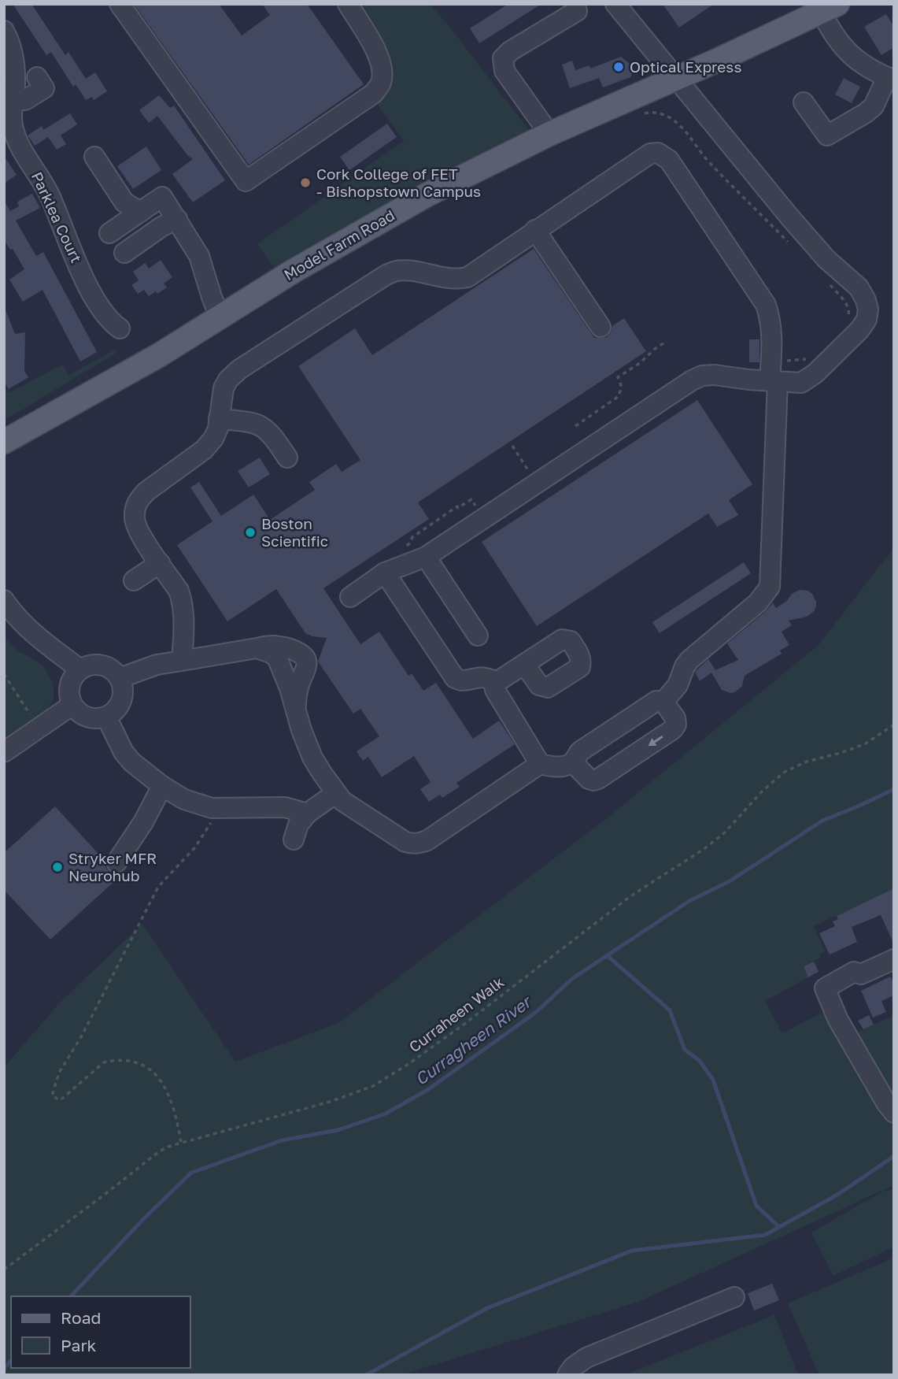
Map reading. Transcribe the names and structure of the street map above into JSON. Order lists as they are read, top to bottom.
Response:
{
  "streets": {
    "main road": ["Model Farm Road"],
    "street": ["Parklea Court"],
    "path": ["Curraheen Walk"]
  },
  "water": ["Curragheen River"],
  "places": [
    "Optical Express",
    "Cork College of FET - Bishopstown Campus",
    "Boston Scientific",
    "Stryker MFR Neurohub"
  ],
  "legend": ["Road", "Park"]
}
